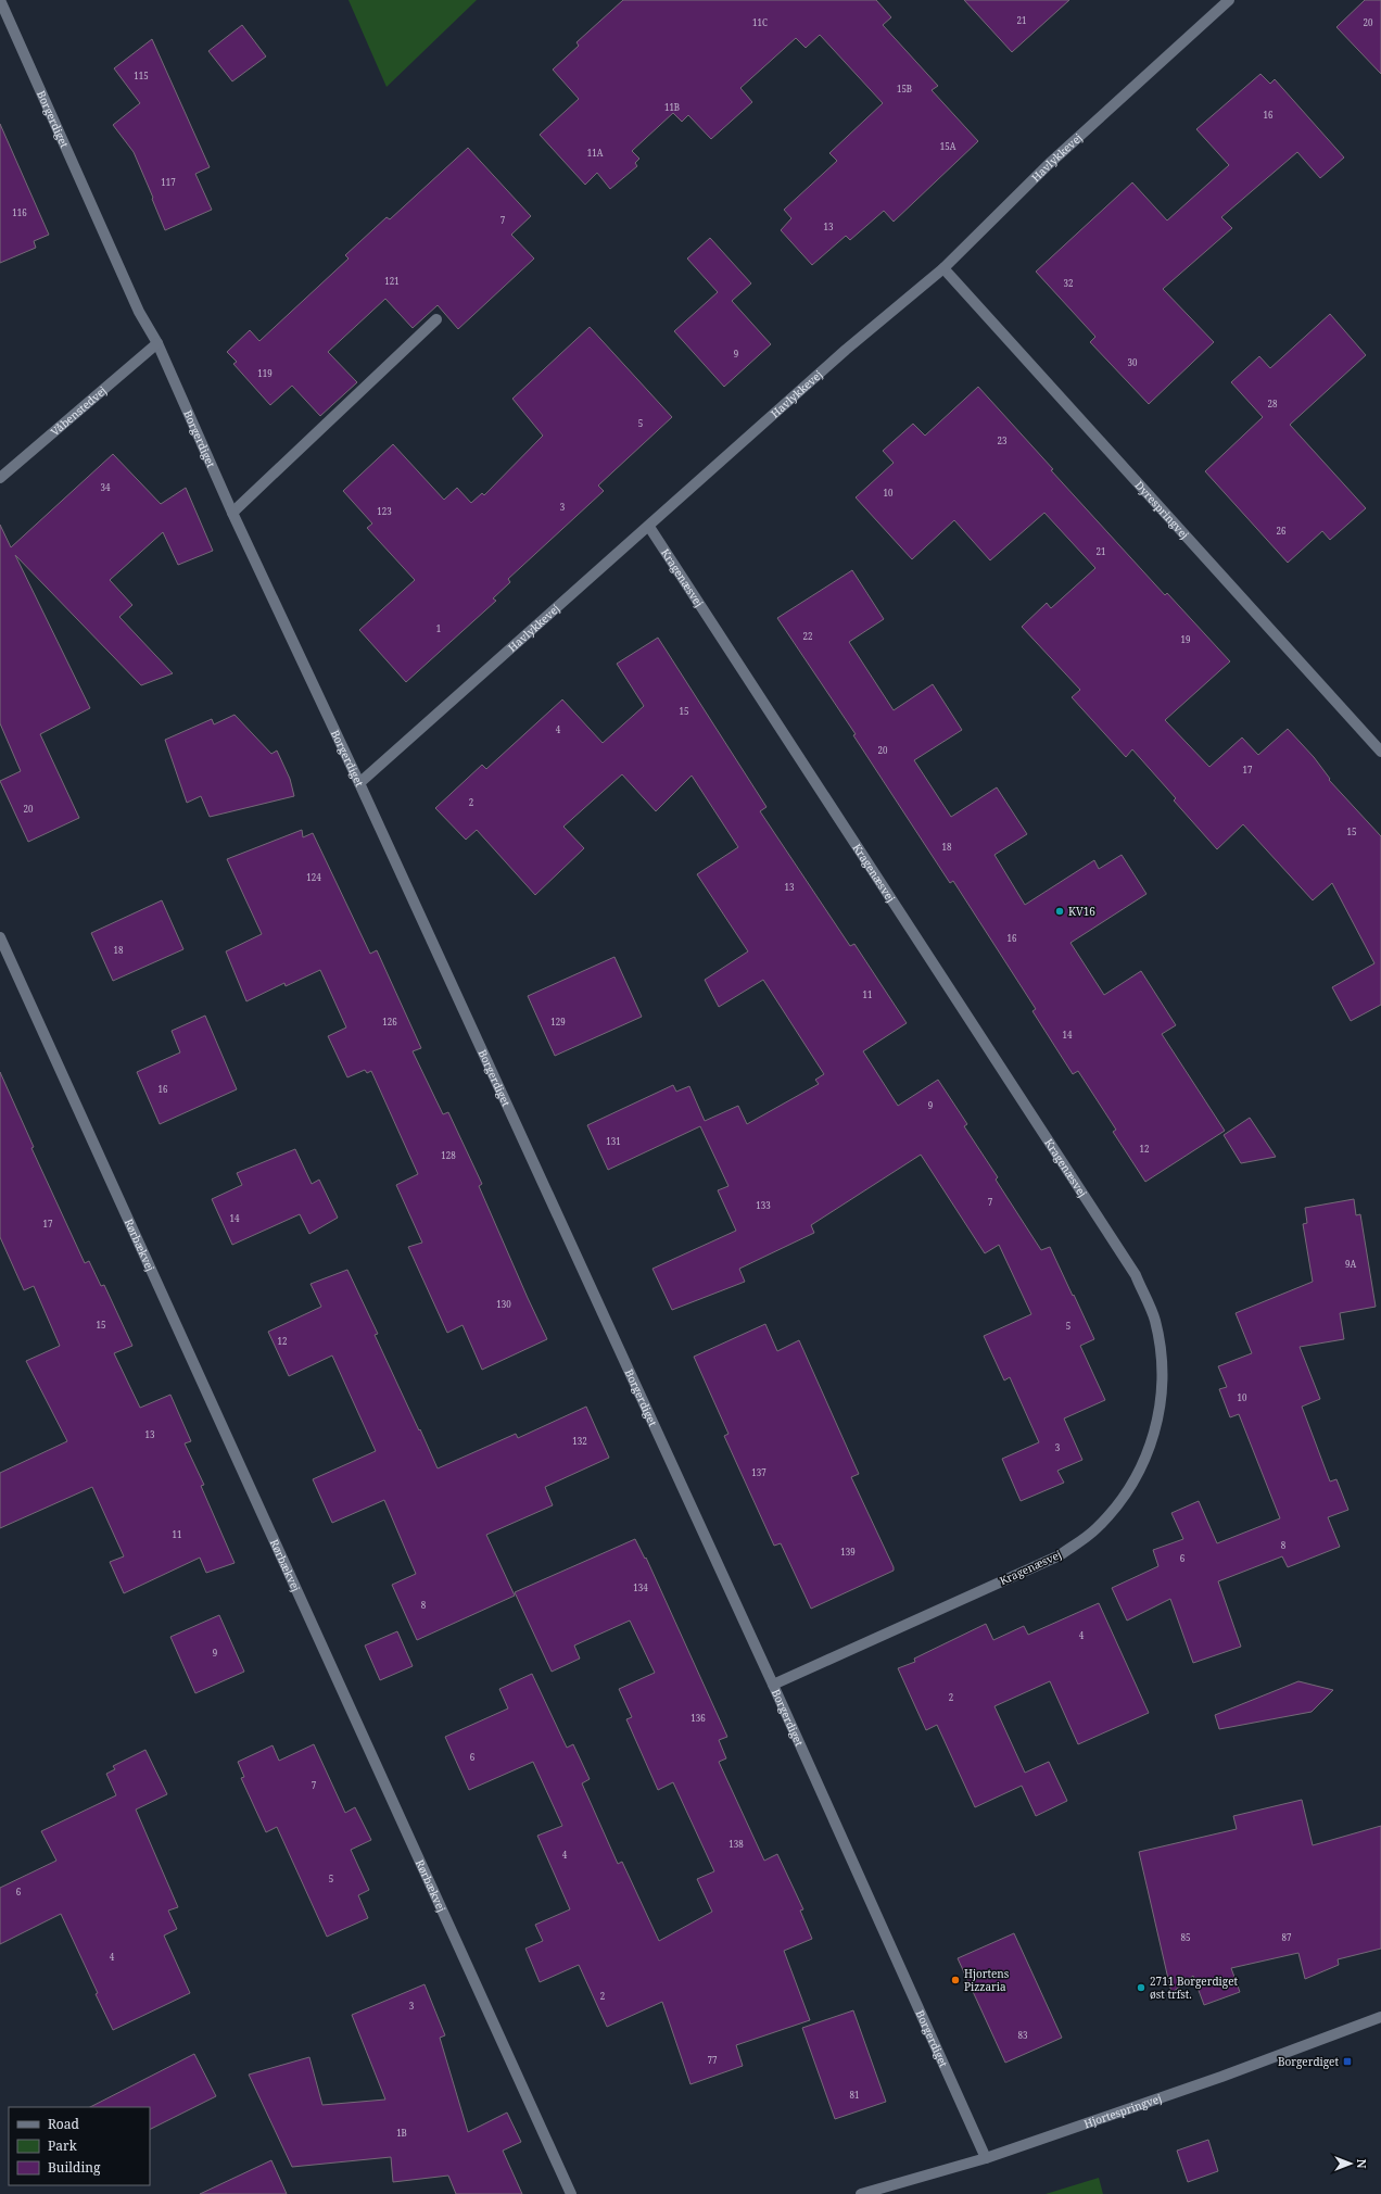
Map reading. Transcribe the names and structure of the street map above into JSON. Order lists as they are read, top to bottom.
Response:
{
  "streets": {
    "street": [
      "Borgerdiget",
      "Havlykkevej",
      "Våbenstedvej",
      "Dyrespringvej",
      "Kragenæsvej",
      "Rørbækvej",
      "Hjortespringvej"
    ]
  },
  "crossings": [
    ["Borgerdiget", "Havlykkevej"],
    ["Borgerdiget", "Våbenstedvej"],
    ["Borgerdiget", "Kragenæsvej"],
    ["Borgerdiget", "Hjortespringvej"],
    ["Havlykkevej", "Dyrespringvej"],
    ["Havlykkevej", "Kragenæsvej"]
  ],
  "places": {
    "other": ["KV16", "Hjortens Pizzaria", "2711 Borgerdiget øst trfst."],
    "transit": ["Borgerdiget"]
  },
  "house_numbers": [
    "21",
    "11C",
    "20",
    "115",
    "15B",
    "11B",
    "16",
    "15A",
    "11A",
    "117",
    "116",
    "7",
    "13",
    "121",
    "32",
    "9",
    "30",
    "119",
    "28",
    "5",
    "23",
    "34",
    "10",
    "3",
    "123",
    "26",
    "21",
    "1",
    "22",
    "19",
    "15",
    "4",
    "20",
    "17",
    "2",
    "20",
    "15",
    "18",
    "124",
    "13",
    "16",
    "18",
    "11",
    "126",
    "129",
    "14",
    "16",
    "9",
    "131",
    "12",
    "128",
    "7",
    "133",
    "14",
    "17",
    "9A",
    "130",
    "15",
    "5",
    "12",
    "10",
    "13",
    "132",
    "3",
    "137",
    "11",
    "8",
    "139",
    "6",
    "134",
    "8",
    "4",
    "9",
    "2",
    "136",
    "6",
    "7",
    "138",
    "4",
    "5",
    "6",
    "85",
    "87",
    "4",
    "2",
    "3",
    "83",
    "77",
    "81",
    "1B"
  ],
  "legend": ["Road", "Park", "Building"],
  "north": "right"
}
